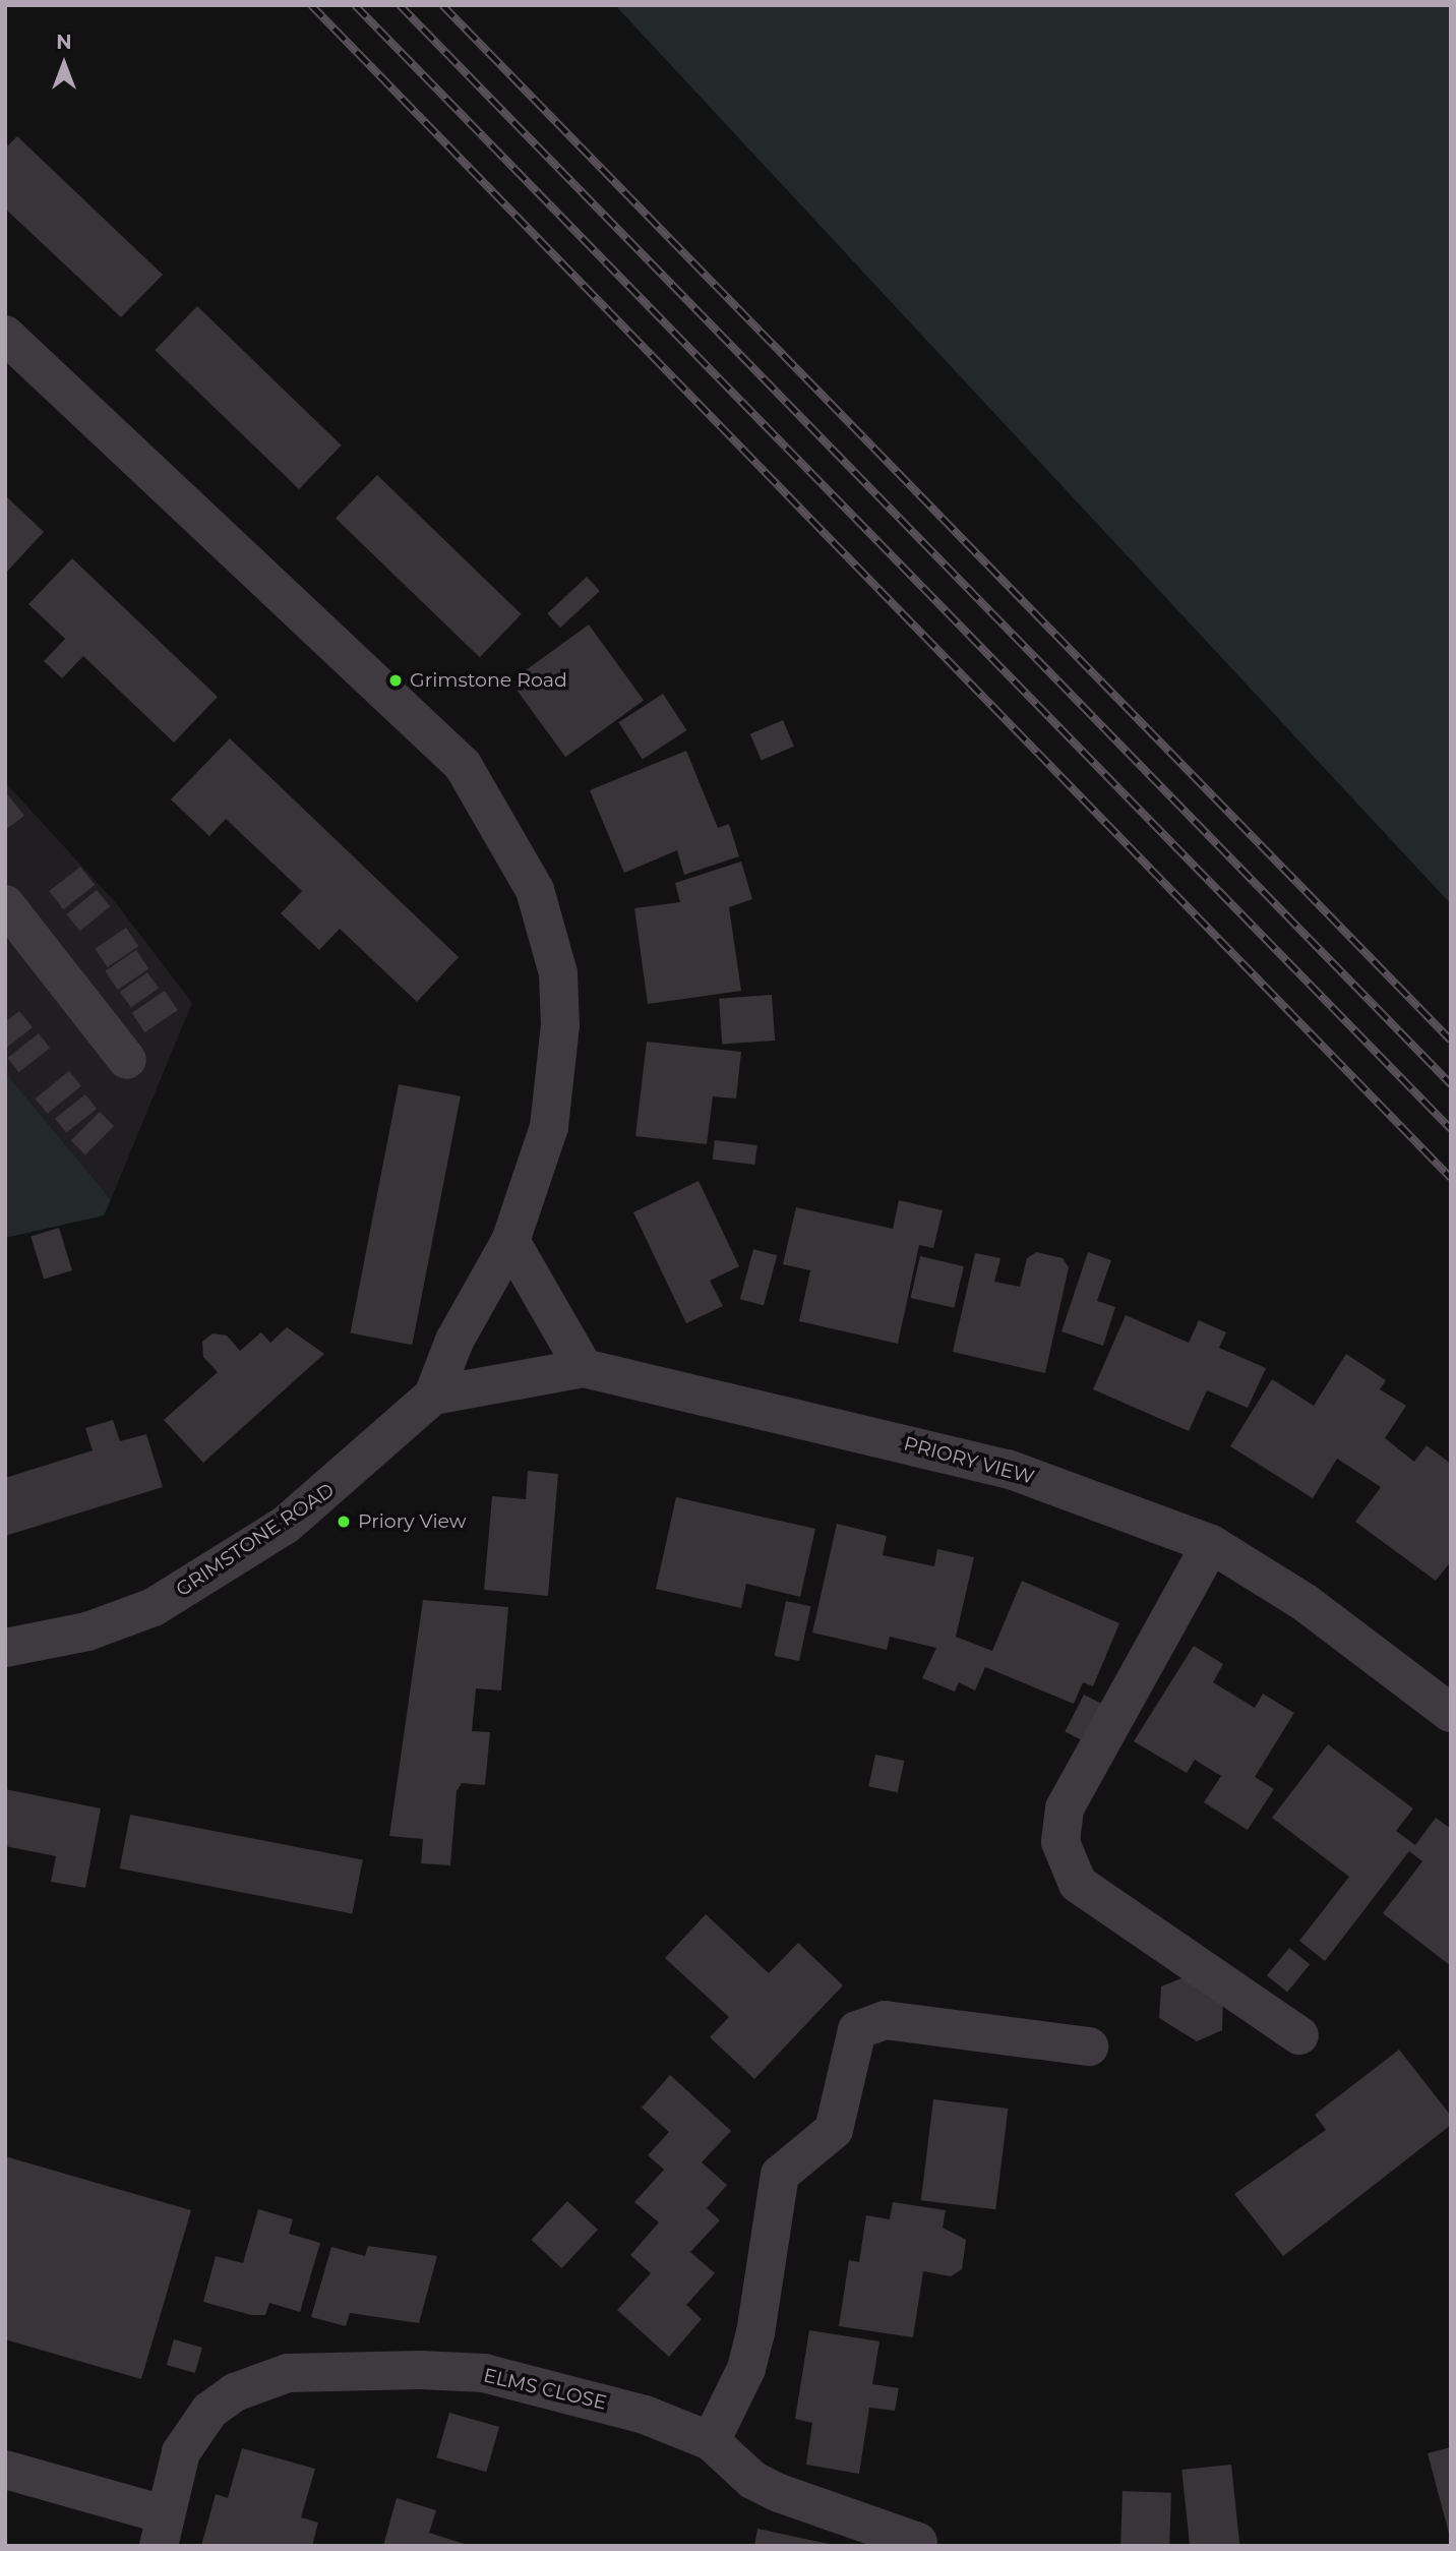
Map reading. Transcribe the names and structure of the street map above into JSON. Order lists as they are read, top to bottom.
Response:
{
  "streets": {
    "street": ["PRIORY VIEW", "GRIMSTONE ROAD", "ELMS CLOSE"]
  },
  "crossings": [
    ["PRIORY VIEW", "GRIMSTONE ROAD"]
  ],
  "places": ["Grimstone Road", "Priory View"],
  "north": "top"
}
